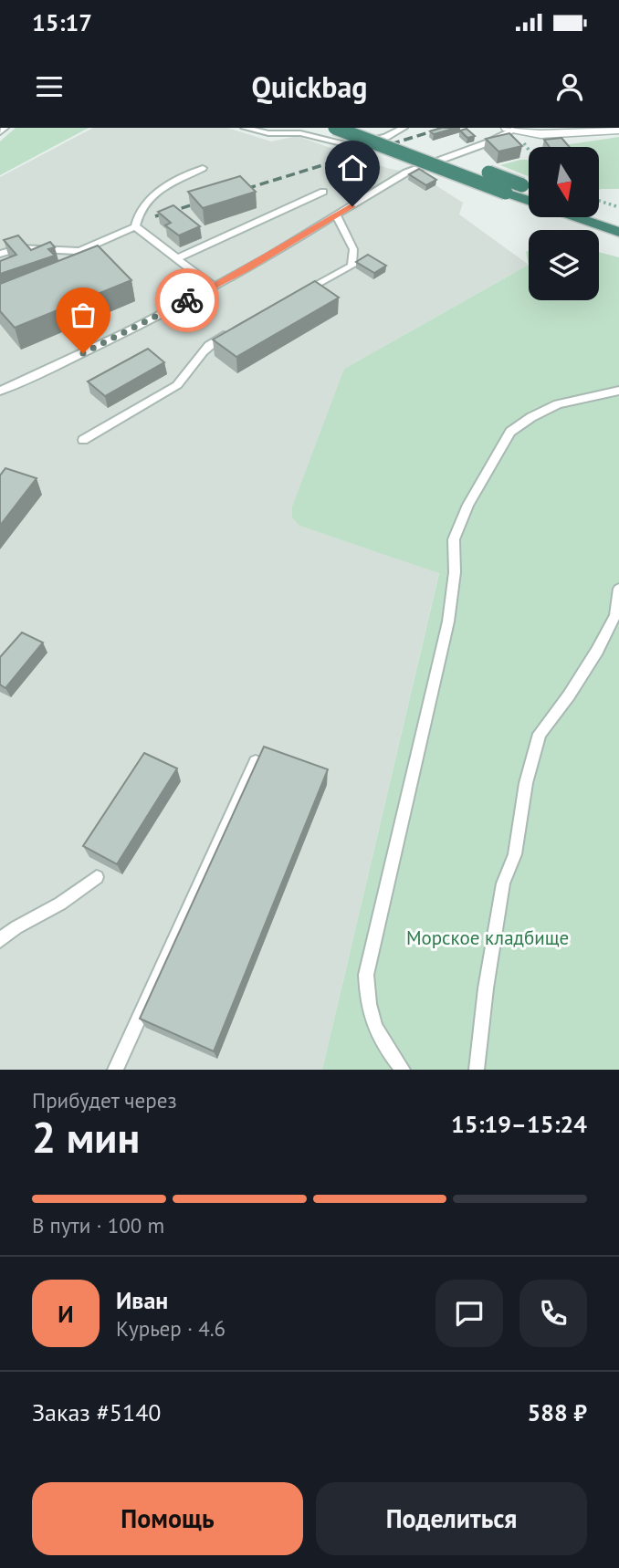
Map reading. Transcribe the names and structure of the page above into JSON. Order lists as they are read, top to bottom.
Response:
{
  "parks": ["Морское кладбище"],
  "north": "bottom",
  "page": {
    "status": "15:17",
    "header": "Quickbag",
    "heading": ["2 мин", "Прибудет через", "15:19–15:24"],
    "panel": [
      "Иван",
      "Курьер · 4.6",
      "Заказ #5140",
      "588 ₽"
    ],
    "bar": "В пути · 100 m",
    "round": "И",
    "buttons": ["Помощь", "Поделиться"]
  }
}
